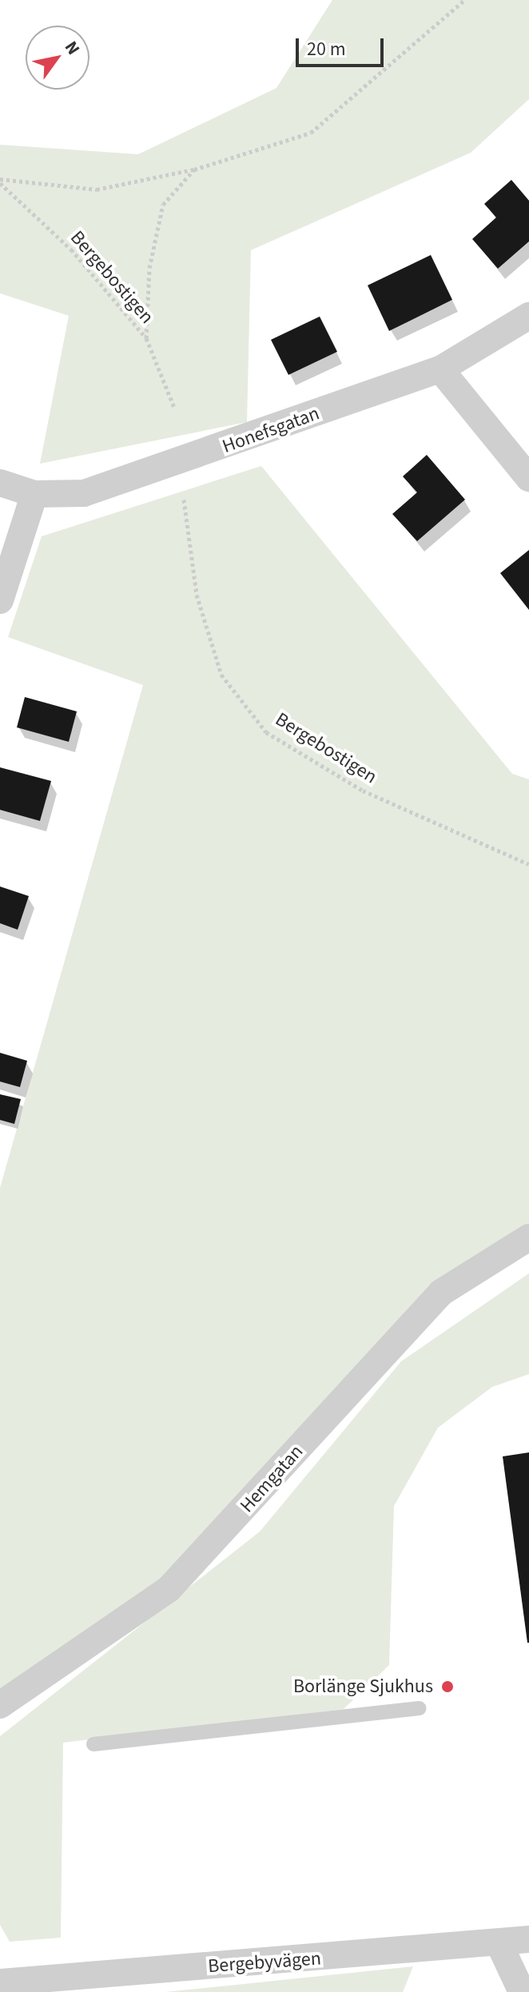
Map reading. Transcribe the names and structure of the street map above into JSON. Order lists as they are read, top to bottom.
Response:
{
  "streets": {
    "street": ["Honefsgatan", "Hemgatan", "Bergebyvägen"],
    "path": ["Bergebostigen"]
  },
  "places": ["Borlänge Sjukhus"],
  "scale_bar": "20 m",
  "north": "top right"
}
